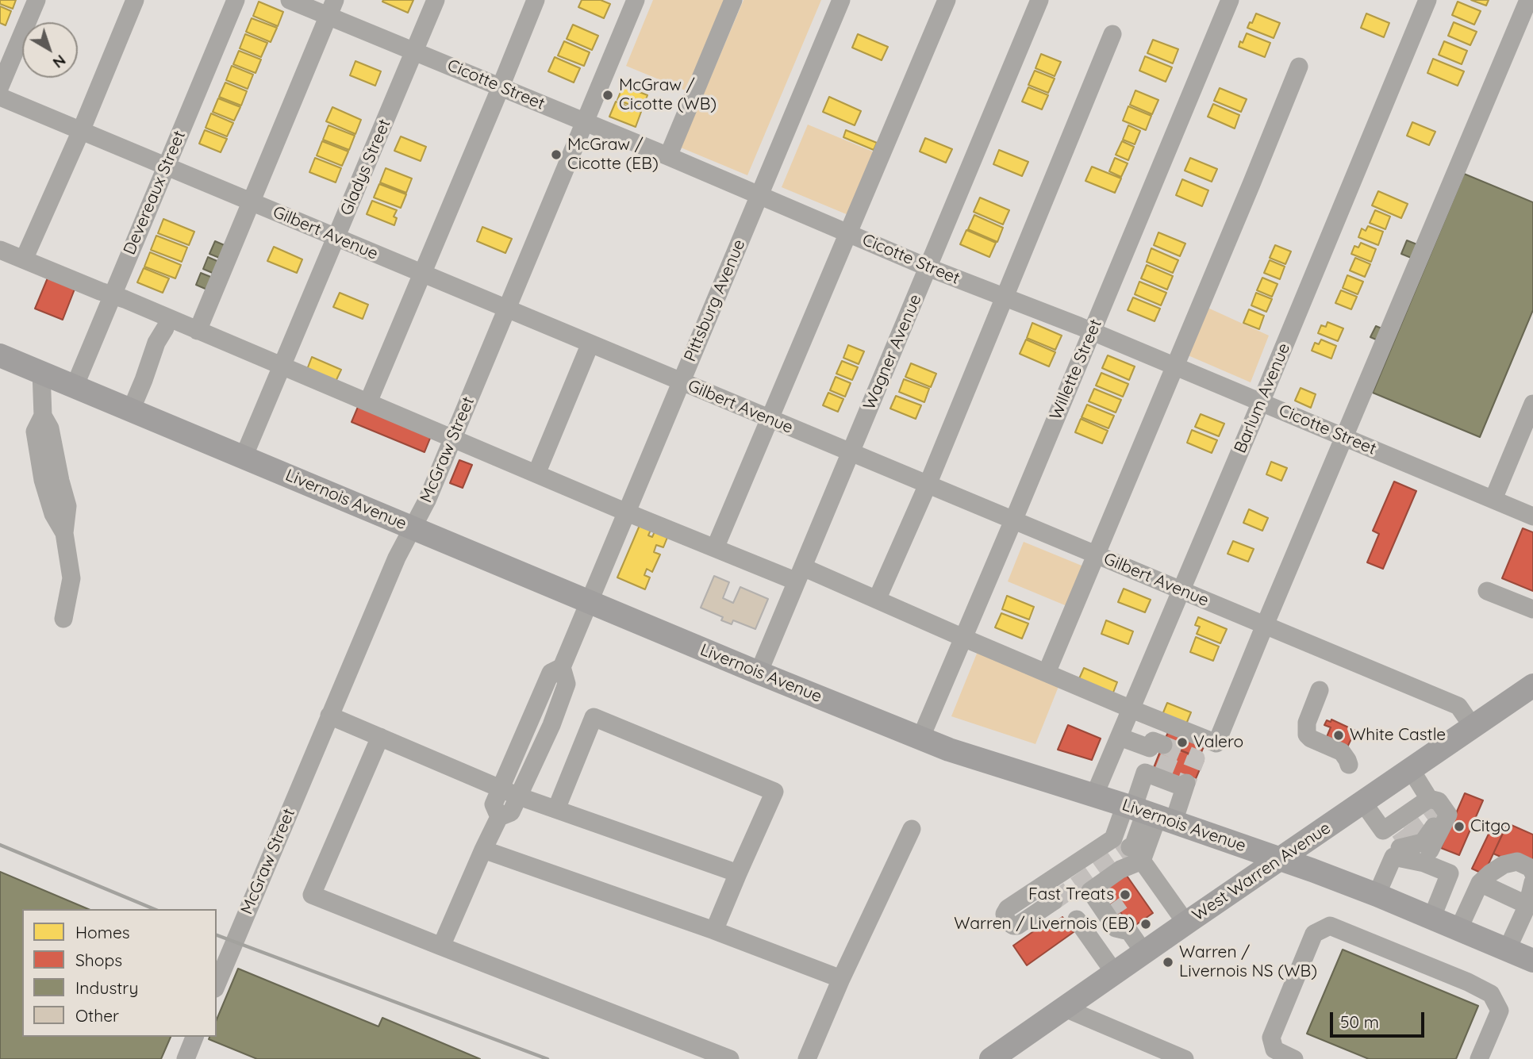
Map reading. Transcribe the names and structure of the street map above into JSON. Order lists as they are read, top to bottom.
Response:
{
  "streets": {
    "main road": ["Livernois Avenue", "West Warren Avenue"],
    "street": [
      "Cicotte Street",
      "Gladys Street",
      "Devereaux Street",
      "Gilbert Avenue",
      "Pittsburg Avenue",
      "Wagner Avenue",
      "Willette Street",
      "Barlum Avenue",
      "McGraw Street"
    ]
  },
  "crossings": [
    ["Cicotte Street", "Gladys Street"],
    ["Cicotte Street", "Pittsburg Avenue"],
    ["Cicotte Street", "Wagner Avenue"],
    ["Cicotte Street", "Willette Street"],
    ["Cicotte Street", "Barlum Avenue"],
    ["Cicotte Street", "McGraw Street"],
    ["Gladys Street", "Gilbert Avenue"],
    ["Gladys Street", "Livernois Avenue"],
    ["Devereaux Street", "Gilbert Avenue"],
    ["Devereaux Street", "Livernois Avenue"],
    ["Gilbert Avenue", "Pittsburg Avenue"],
    ["Gilbert Avenue", "Wagner Avenue"],
    ["Gilbert Avenue", "Willette Street"],
    ["Gilbert Avenue", "Barlum Avenue"],
    ["Gilbert Avenue", "McGraw Street"],
    ["Gilbert Avenue", "West Warren Avenue"],
    ["Pittsburg Avenue", "Livernois Avenue"],
    ["Wagner Avenue", "Livernois Avenue"],
    ["Willette Street", "Livernois Avenue"],
    ["Barlum Avenue", "Livernois Avenue"],
    ["McGraw Street", "Livernois Avenue"],
    ["Livernois Avenue", "West Warren Avenue"]
  ],
  "places": [
    "McGraw / Cicotte (WB)",
    "McGraw / Cicotte (EB)",
    "White Castle",
    "Valero",
    "Citgo",
    "Fast Treats",
    "Warren / Livernois (EB)",
    "Warren / Livernois NS (WB)"
  ],
  "legend": [
    "Homes",
    "Shops",
    "Industry",
    "Other"
  ],
  "scale_bar": "50 m",
  "north": "bottom right"
}
